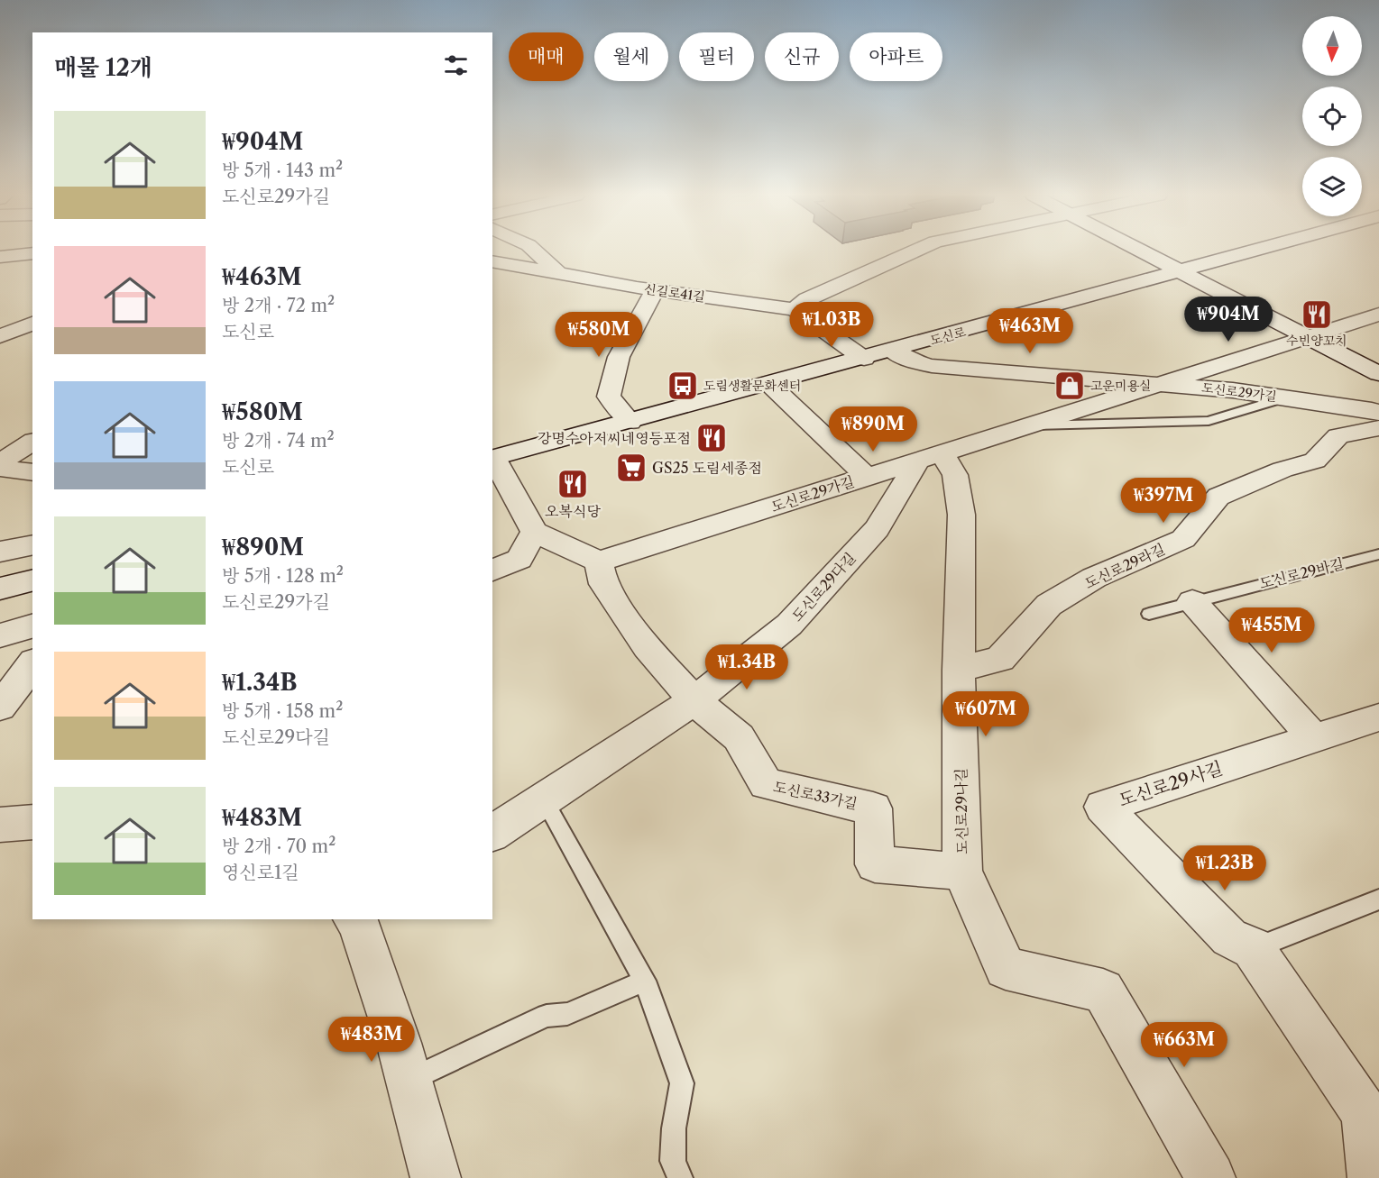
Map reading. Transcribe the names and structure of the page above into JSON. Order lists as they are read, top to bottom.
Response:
{
  "streets": {
    "street": [
      "신길로41길",
      "도신로",
      "도신로29가길",
      "도신로29라길",
      "도신로29다길",
      "도신로29사길",
      "도신로33가길",
      "도신로29나길"
    ],
    "lane": ["도신로29바길"]
  },
  "crossings": [
    ["신길로41길", "도신로"],
    ["도신로", "도신로29가길"],
    ["도신로29가길", "도신로29다길"],
    ["도신로29가길", "도신로33가길"],
    ["도신로29가길", "도신로29나길"],
    ["도신로29라길", "도신로29나길"],
    ["도신로29다길", "도신로33가길"],
    ["도신로29다길", "도신로29나길"],
    ["도신로33가길", "도신로29나길"]
  ],
  "places": {
    "restaurant": ["수빈양꼬치", "강명수아저씨네영등포점", "오복식당"],
    "bus stop": ["도림생활문화센터"],
    "shop": ["고운미용실"],
    "supermarket": ["GS25 도림세종점"]
  },
  "north": "bottom",
  "page": {
    "chip": [
      "매매",
      "월세",
      "필터",
      "신규",
      "아파트"
    ],
    "heading": "매물 12개",
    "list": [
      {
        "name": "₩904M",
        "note": "방 5개 · 143 m² · 도신로29가길"
      },
      {
        "name": "₩463M",
        "note": "방 2개 · 72 m² · 도신로"
      },
      {
        "name": "₩580M",
        "note": "방 2개 · 74 m² · 도신로"
      },
      {
        "name": "₩890M",
        "note": "방 5개 · 128 m² · 도신로29가길"
      },
      {
        "name": "₩1.34B",
        "note": "방 5개 · 158 m² · 도신로29다길"
      },
      {
        "name": "₩483M",
        "note": "방 2개 · 70 m² · 영신로1길"
      }
    ],
    "price": [
      "₩904M",
      "₩1.03B",
      "₩463M",
      "₩580M",
      "₩890M",
      "₩397M",
      "₩455M",
      "₩1.34B",
      "₩607M",
      "₩1.23B",
      "₩483M",
      "₩663M"
    ]
  }
}
